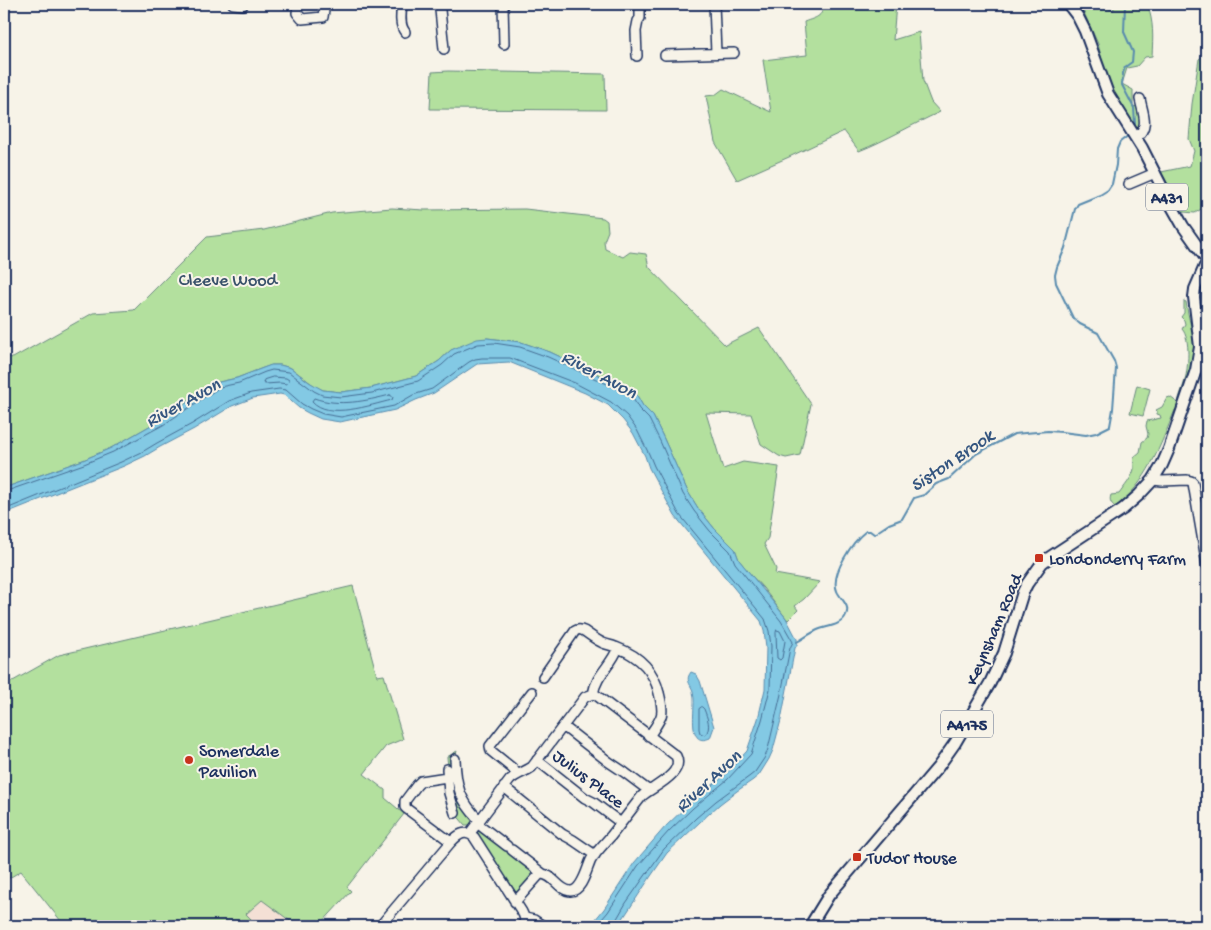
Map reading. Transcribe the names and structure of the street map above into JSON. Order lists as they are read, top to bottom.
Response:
{
  "streets": {
    "main road": ["A431", "Keynsham Road", "A4175"],
    "street": ["Julius Place"]
  },
  "crossings": [
    ["A431", "Keynsham Road"]
  ],
  "water": ["River Avon", "Siston Brook"],
  "parks": ["Cleeve Wood"],
  "places": {
    "transit": ["Londonderry Farm", "Tudor House"],
    "other": ["Somerdale Pavilion"]
  }
}
